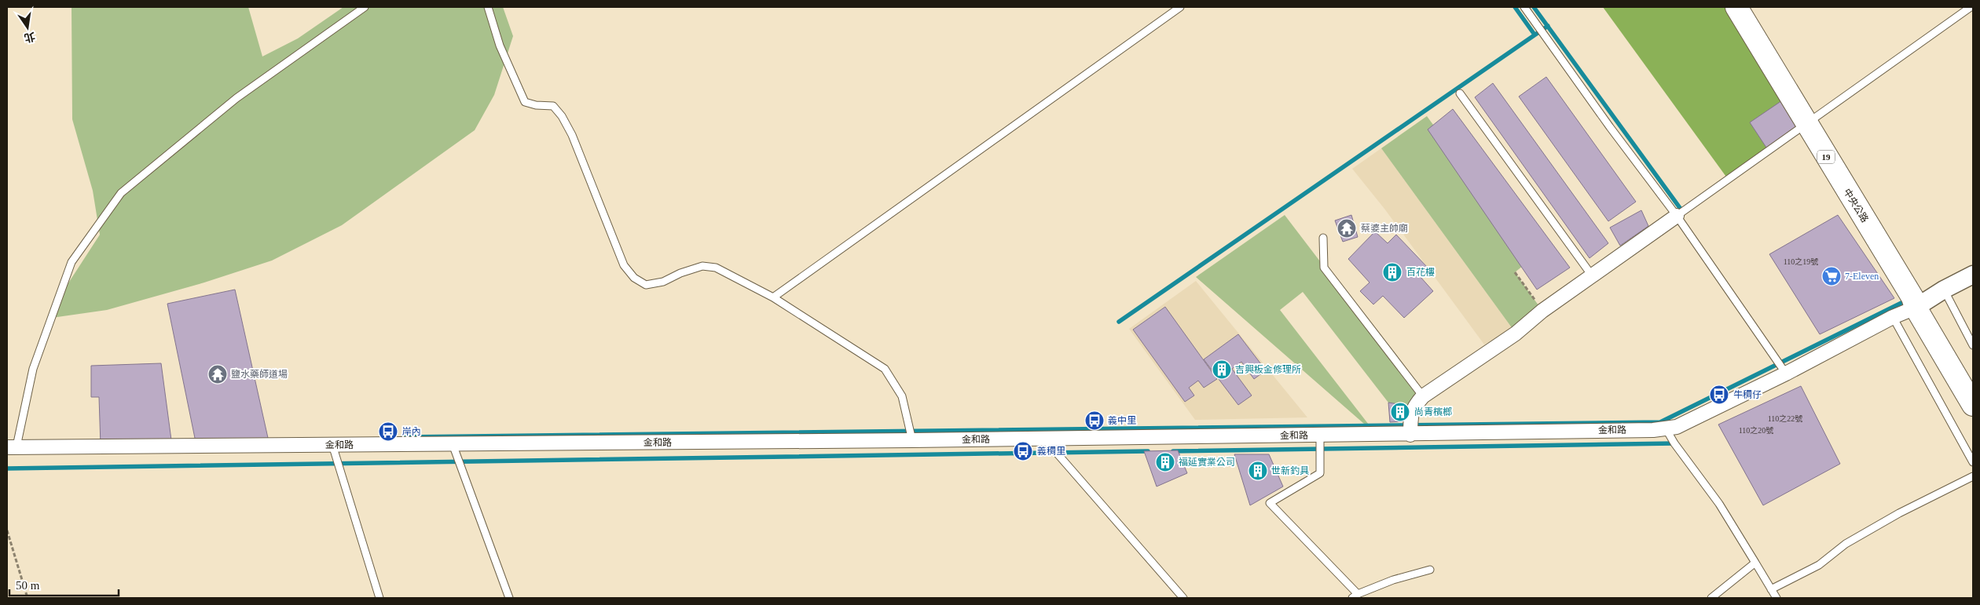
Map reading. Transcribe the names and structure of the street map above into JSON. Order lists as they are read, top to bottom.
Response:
{
  "streets": {
    "main road": ["19", "中央公路"],
    "street": ["金和路"]
  },
  "crossings": [
    ["中央公路", "金和路"]
  ],
  "places": {
    "temple": ["蔡婆主帥廟", "鹽水藥師道場"],
    "building": [
      "百花樓",
      "吉興板金修理所",
      "尚青檳榔",
      "福延實業公司",
      "世新釣具"
    ],
    "supermarket": ["7-Eleven"],
    "bus stop": [
      "牛稠仔",
      "義中里",
      "岸內",
      "義稠里"
    ]
  },
  "house_numbers": ["110之19號", "110之22號", "110之20號"],
  "scale_bar": "50 m",
  "north": "bottom"
}
